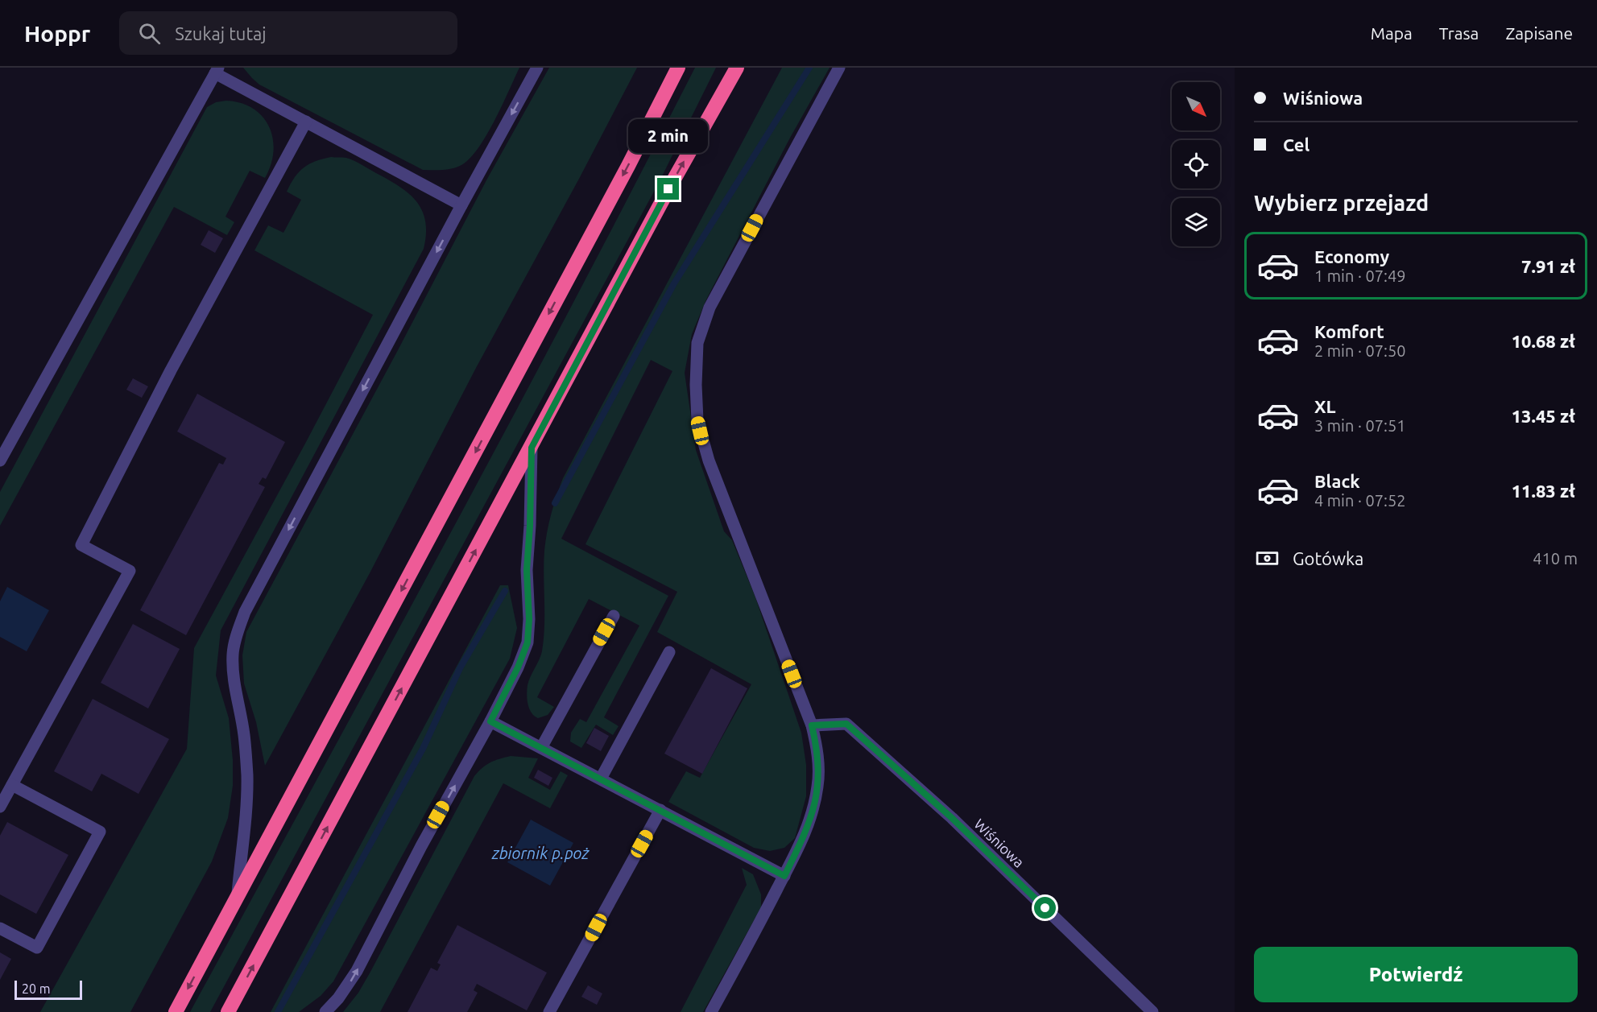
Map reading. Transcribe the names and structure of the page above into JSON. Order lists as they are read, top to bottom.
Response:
{
  "streets": {
    "street": ["Wiśniowa"]
  },
  "water": ["zbiornik p.poż"],
  "scale_bar": "20 m",
  "north": "bottom right",
  "page": {
    "header": "Hoppr",
    "search": "Szukaj tutaj",
    "nav": ["Mapa", "Trasa", "Zapisane"],
    "banner": ["Wiśniowa", "Cel"],
    "bubble": "2 min",
    "heading": "Wybierz przejazd",
    "list": [
      {
        "name": "Economy",
        "note": "1 min · 07:49",
        "value": "7.91 zł"
      },
      {
        "name": "Komfort",
        "note": "2 min · 07:50",
        "value": "10.68 zł"
      },
      {
        "name": "XL",
        "note": "3 min · 07:51",
        "value": "13.45 zł"
      },
      {
        "name": "Black",
        "note": "4 min · 07:52",
        "value": "11.83 zł"
      }
    ],
    "pay": ["Gotówka", "410 m"],
    "buttons": "Potwierdź",
    "scale": "20 m"
  }
}
